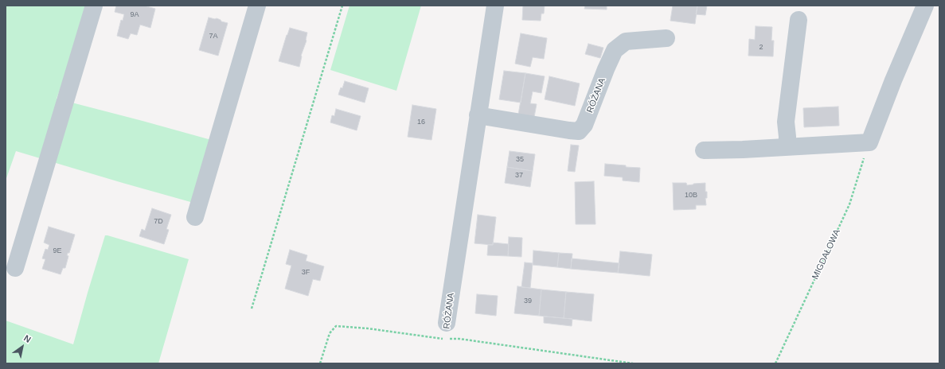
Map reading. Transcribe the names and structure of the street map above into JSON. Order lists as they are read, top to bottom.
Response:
{
  "streets": {
    "street": ["RÓŻANA"],
    "path": ["MIGDAŁOWA"]
  },
  "house_numbers": [
    "9A",
    "7A",
    "2",
    "16",
    "35",
    "37",
    "10B",
    "7D",
    "9E",
    "3F",
    "39"
  ],
  "north": "top right"
}
